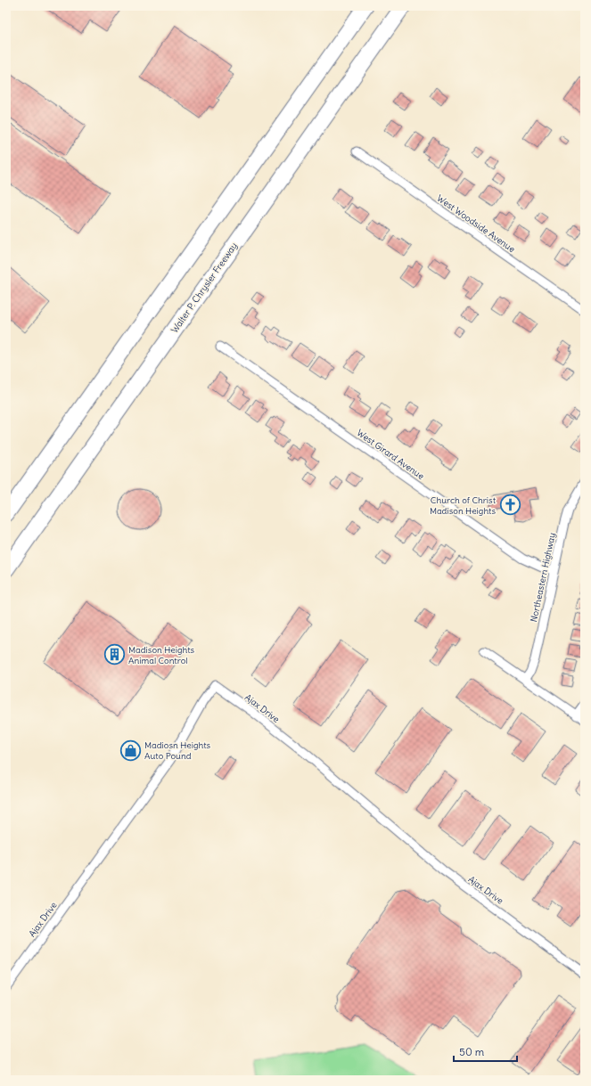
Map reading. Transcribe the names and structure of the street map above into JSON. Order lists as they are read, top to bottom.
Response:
{
  "streets": {
    "highway": ["Walter P. Chrysler Freeway"],
    "street": [
      "West Woodside Avenue",
      "West Girard Avenue",
      "Northeastern Highway",
      "Ajax Drive"
    ]
  },
  "crossings": [
    ["West Girard Avenue", "Northeastern Highway"]
  ],
  "places": {
    "church": ["Church of Christ Madison Heights"],
    "building": ["Madison Heights Animal Control"],
    "shop": ["Madiosn Heights Auto Pound"]
  },
  "scale_bar": "50 m"
}
